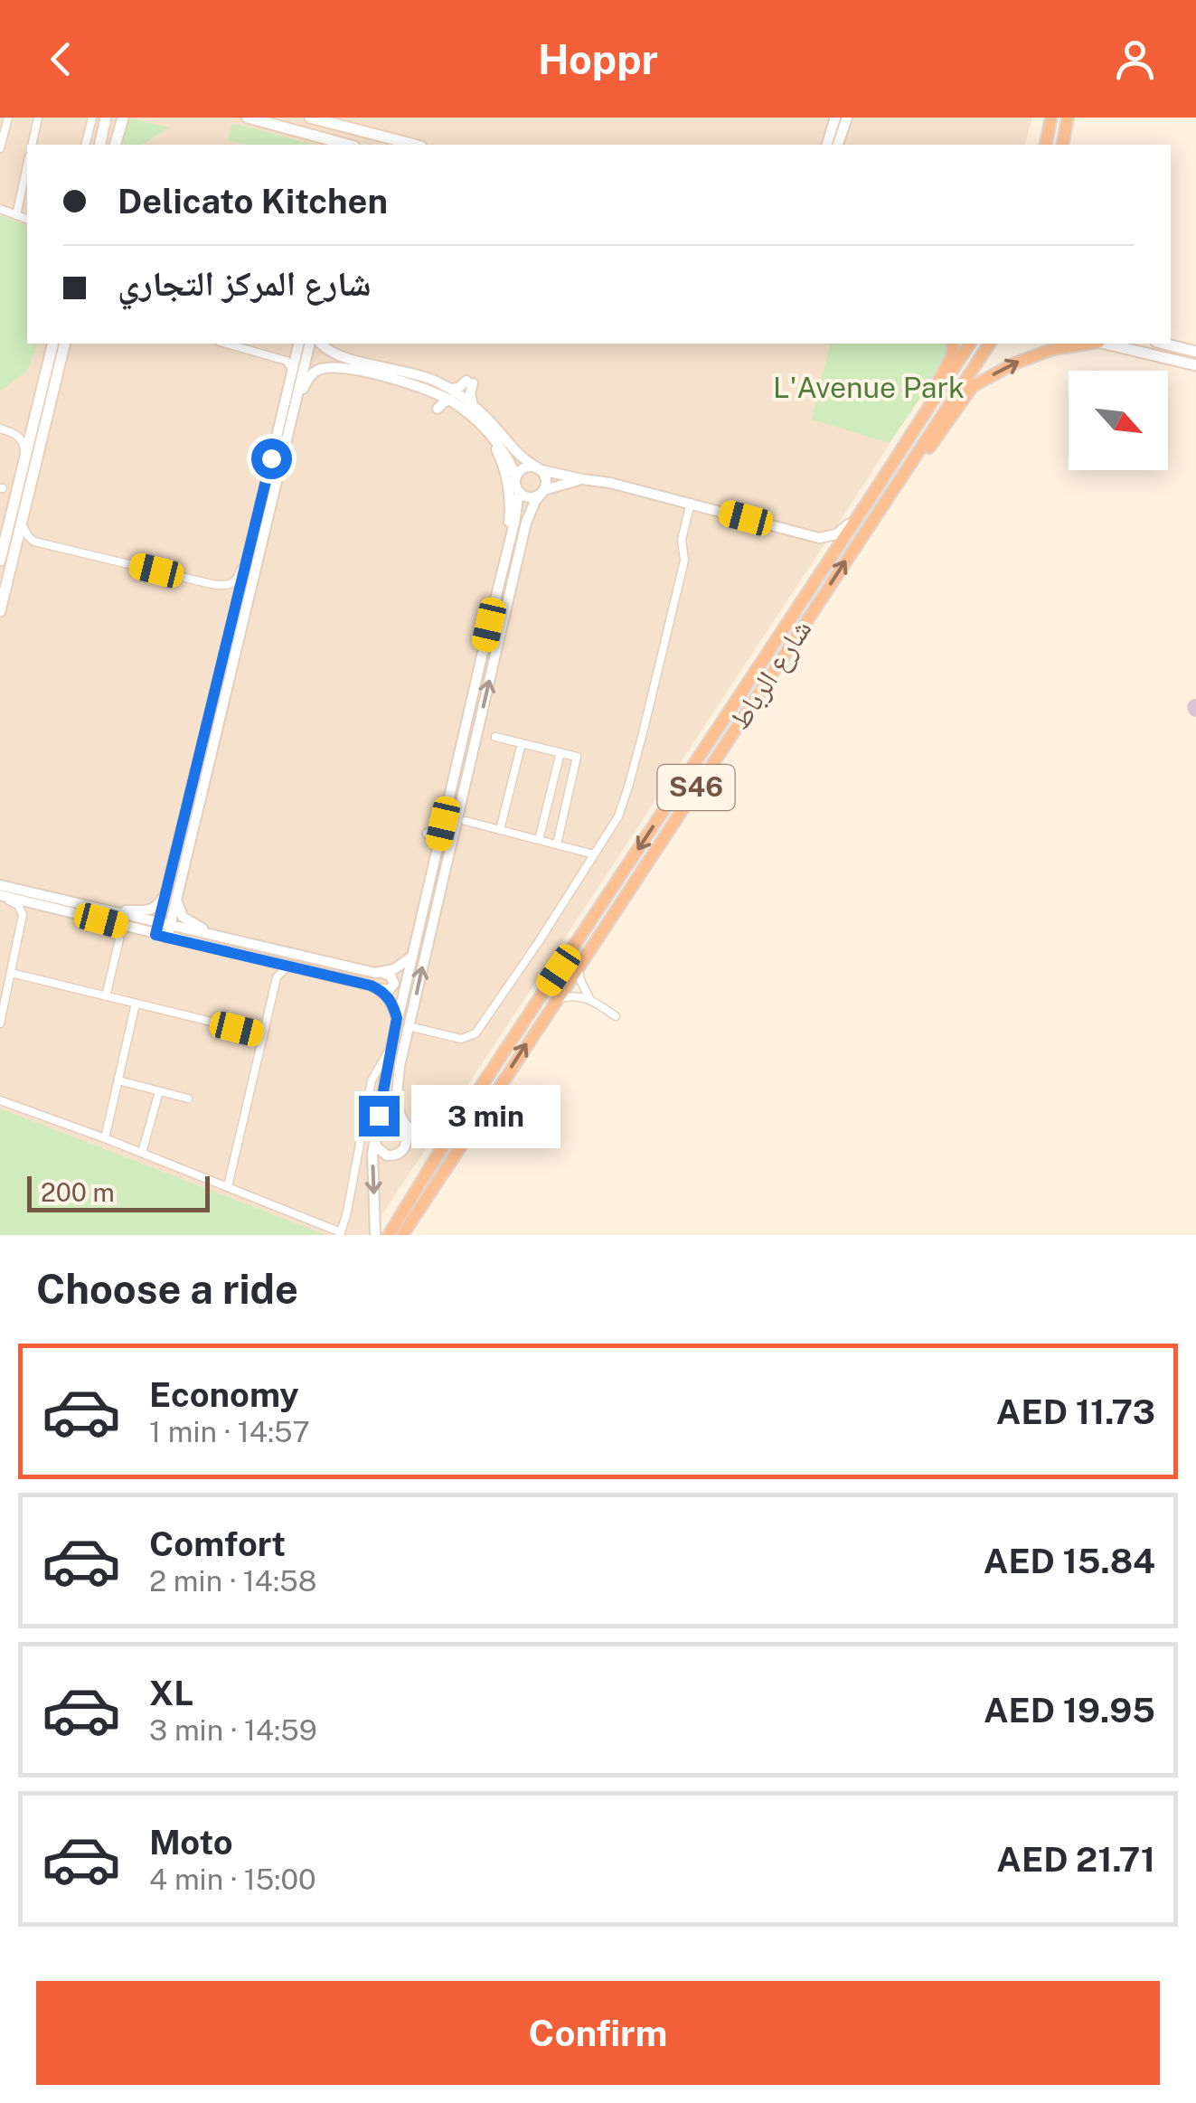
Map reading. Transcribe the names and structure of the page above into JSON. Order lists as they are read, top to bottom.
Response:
{
  "streets": {
    "highway": ["شارع الرباط", "S46"]
  },
  "parks": ["L'Avenue Park"],
  "scale_bar": "200 m",
  "north": "bottom right",
  "page": {
    "header": "Hoppr",
    "banner": ["Delicato Kitchen", "شارع المركز التجاري"],
    "bubble": "3 min",
    "scale": "200 m",
    "heading": "Choose a ride",
    "list": [
      {
        "name": "Economy",
        "note": "1 min · 14:57",
        "value": "AED 11.73"
      },
      {
        "name": "Comfort",
        "note": "2 min · 14:58",
        "value": "AED 15.84"
      },
      {
        "name": "XL",
        "note": "3 min · 14:59",
        "value": "AED 19.95"
      },
      {
        "name": "Moto",
        "note": "4 min · 15:00",
        "value": "AED 21.71"
      }
    ],
    "buttons": "Confirm"
  }
}
